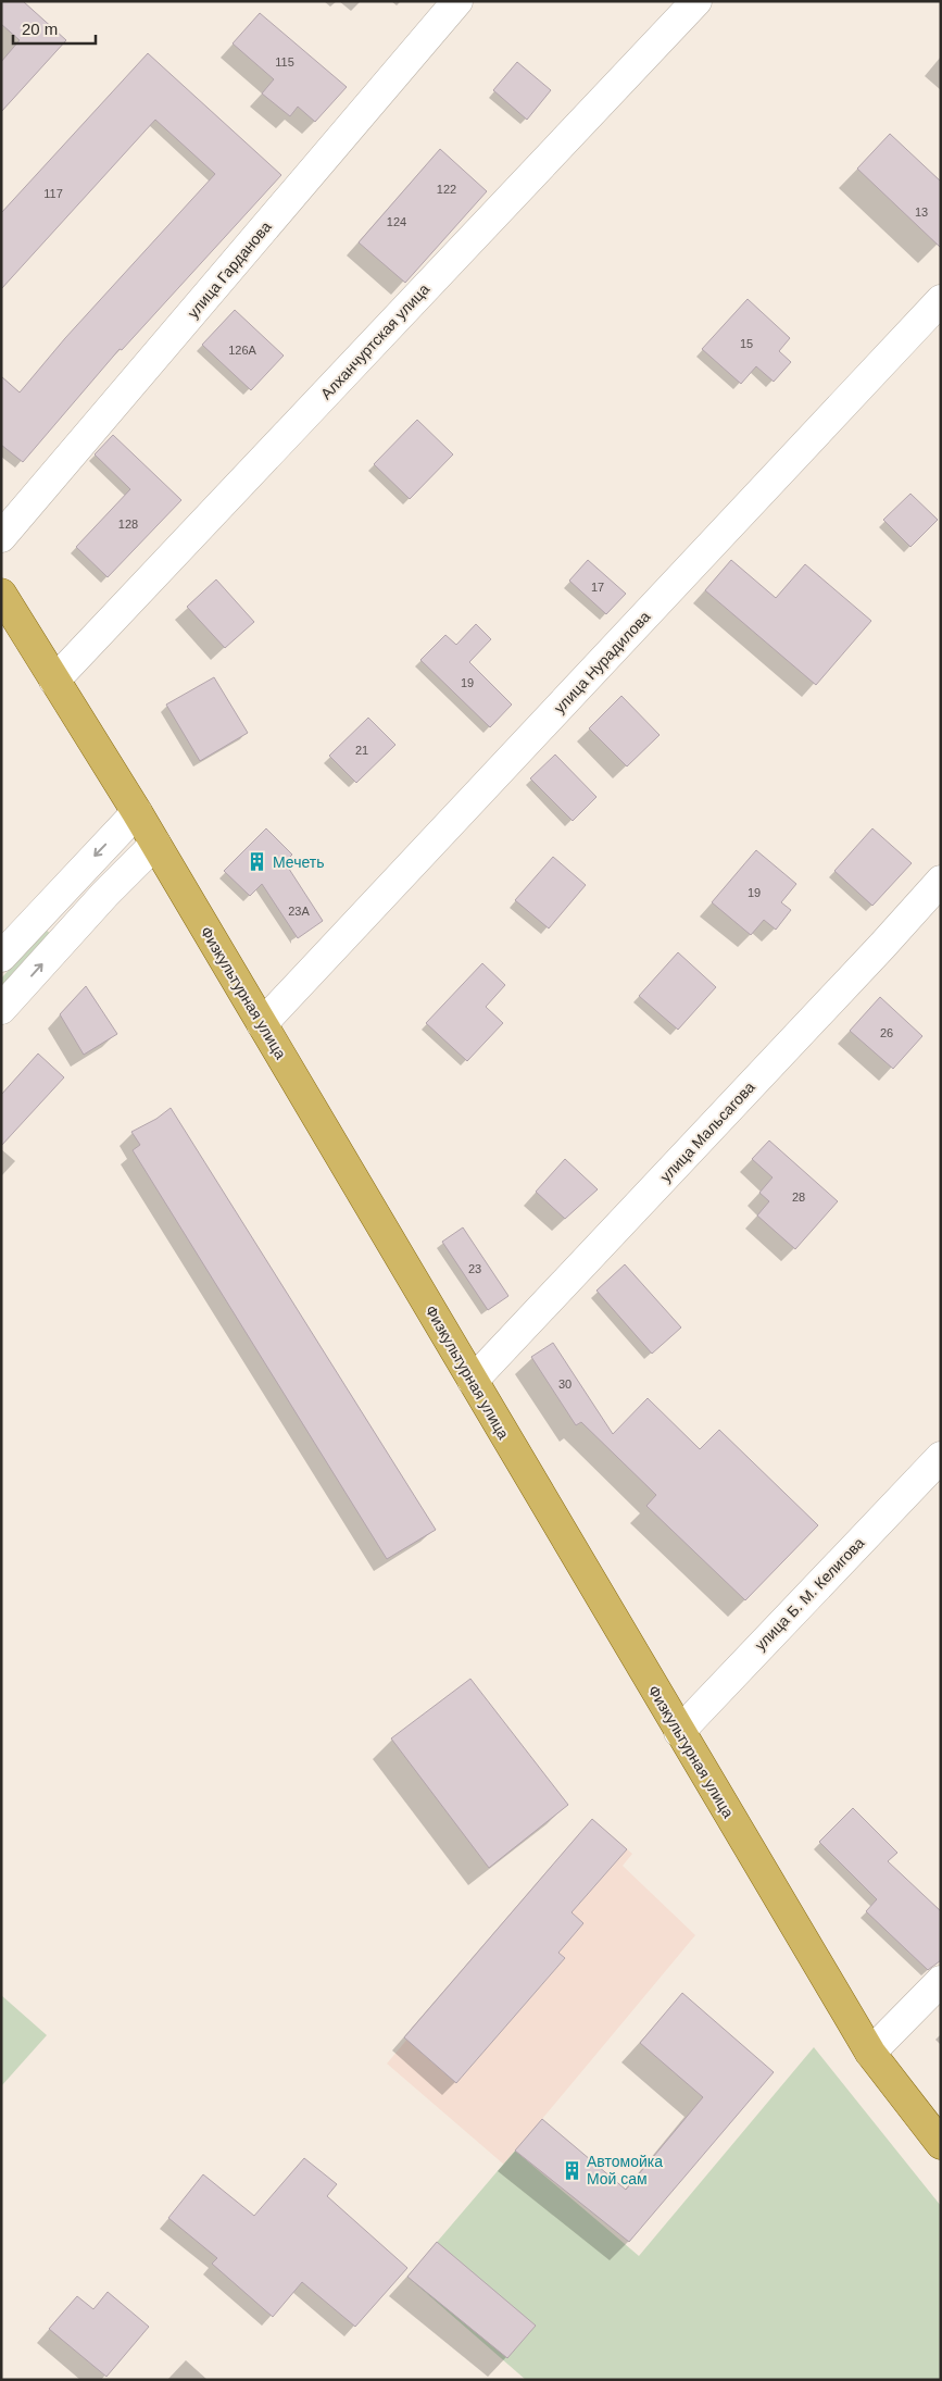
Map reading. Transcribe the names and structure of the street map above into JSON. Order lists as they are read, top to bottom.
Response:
{
  "streets": {
    "main road": ["Физкультурная улица"],
    "street": [
      "улица Гарданова",
      "Алханчуртская улица",
      "улица Нурадилова",
      "улица Мальсагова",
      "улица Б. М. Келигова"
    ]
  },
  "crossings": [
    ["Алханчуртская улица", "Физкультурная улица"],
    ["улица Нурадилова", "Физкультурная улица"],
    ["Физкультурная улица", "улица Мальсагова"],
    ["Физкультурная улица", "улица Б. М. Келигова"]
  ],
  "places": {
    "building": ["Мечеть", "Автомойка Мой сам"]
  },
  "house_numbers": [
    "115",
    "122",
    "117",
    "13",
    "124",
    "15",
    "126А",
    "128",
    "17",
    "19",
    "21",
    "19",
    "23А",
    "26",
    "28",
    "23",
    "30"
  ],
  "scale_bar": "20 m"
}
